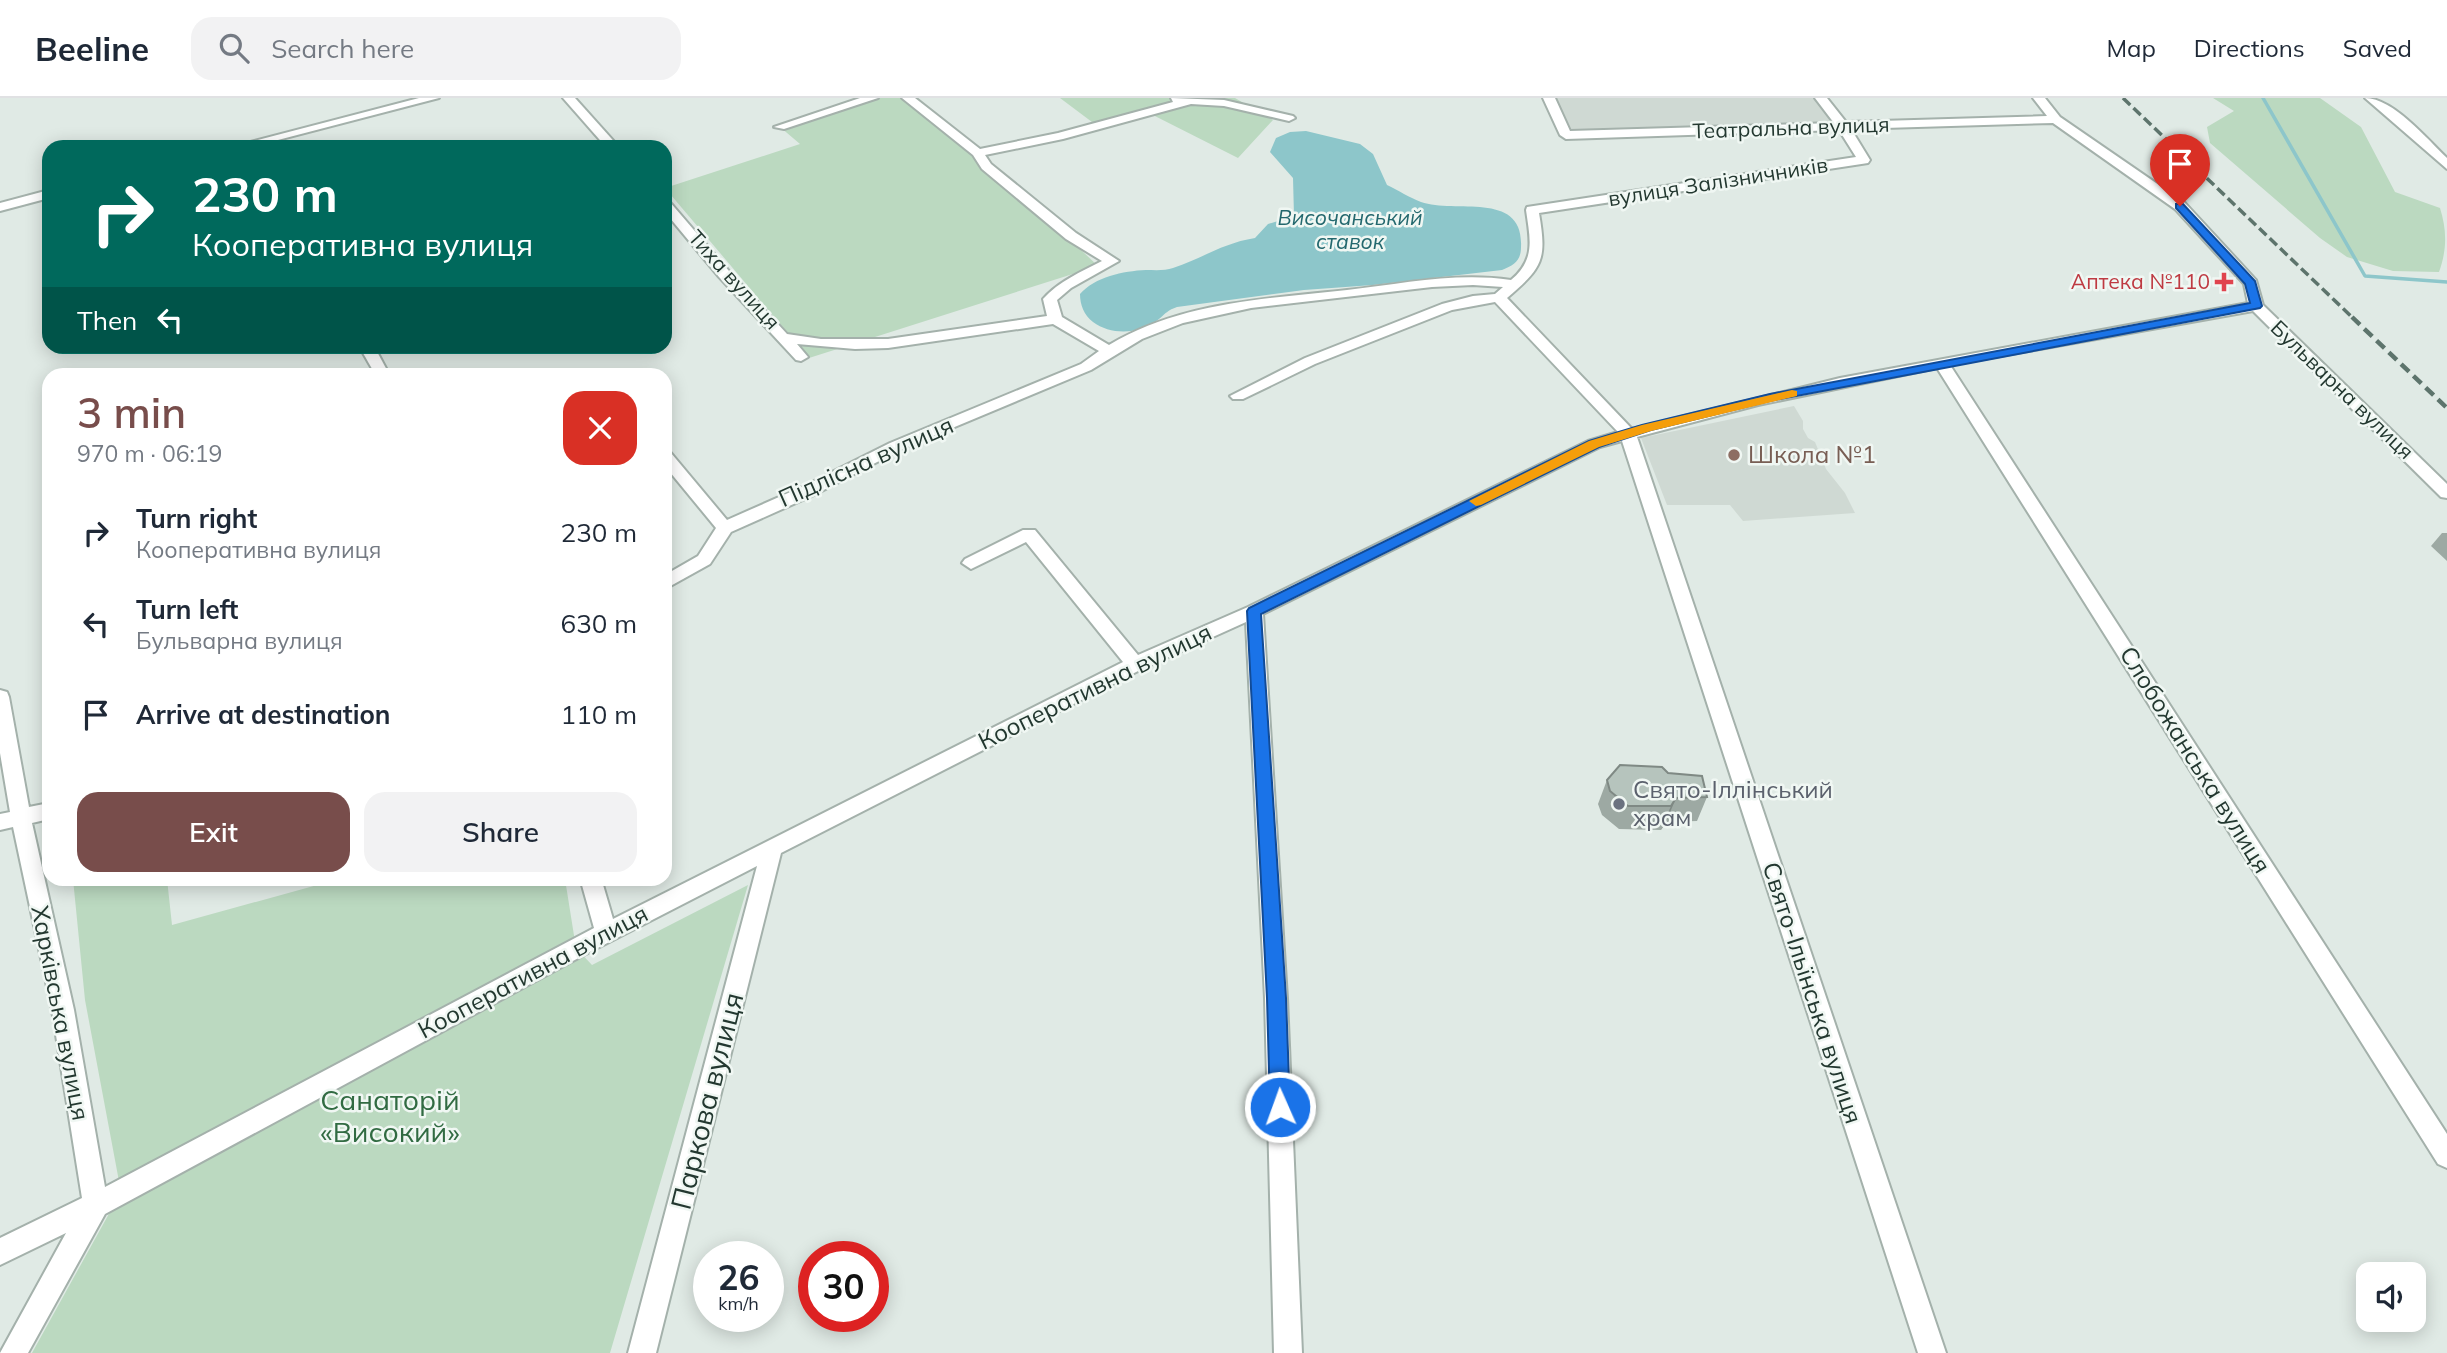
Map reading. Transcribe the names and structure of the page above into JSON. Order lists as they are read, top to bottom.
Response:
{
  "streets": {
    "street": [
      "Театральна вулиця",
      "вулиця Залізничників",
      "Тиха вулиця",
      "Бульварна вулиця",
      "Підлісна вулиця",
      "Кооперативна вулиця",
      "Слобожанська вулиця",
      "Свято-Ільїнська вулиця",
      "Харківська вулиця",
      "Паркова вулиця"
    ]
  },
  "crossings": [
    ["Театральна вулиця", "вулиця Залізничників"],
    ["Театральна вулиця", "Бульварна вулиця"],
    ["Бульварна вулиця", "Кооперативна вулиця"],
    ["Кооперативна вулиця", "Слобожанська вулиця"],
    ["Кооперативна вулиця", "Свято-Ільїнська вулиця"],
    ["Кооперативна вулиця", "Харківська вулиця"],
    ["Кооперативна вулиця", "Паркова вулиця"]
  ],
  "water": ["Височанський ставок"],
  "parks": ["Санаторій «Високий»"],
  "places": {
    "health": ["Аптека №110"],
    "other": ["Школа №1", "Свято-Іллінський храм"]
  },
  "page": {
    "header": "Beeline",
    "search": "Search here",
    "nav": ["Map", "Directions", "Saved"],
    "turn": ["230 m", "Кооперативна вулиця"],
    "then": "Then",
    "heading": ["3 min", "970 m · 06:19"],
    "list": [
      {
        "name": "Turn right",
        "note": "Кооперативна вулиця",
        "value": "230 m"
      },
      {
        "name": "Turn left",
        "note": "Бульварна вулиця",
        "value": "630 m"
      },
      {
        "name": "Arrive at destination",
        "value": "110 m"
      }
    ],
    "buttons": ["Exit", "Share"],
    "speed": "26 km/h",
    "limit": "30"
  }
}
